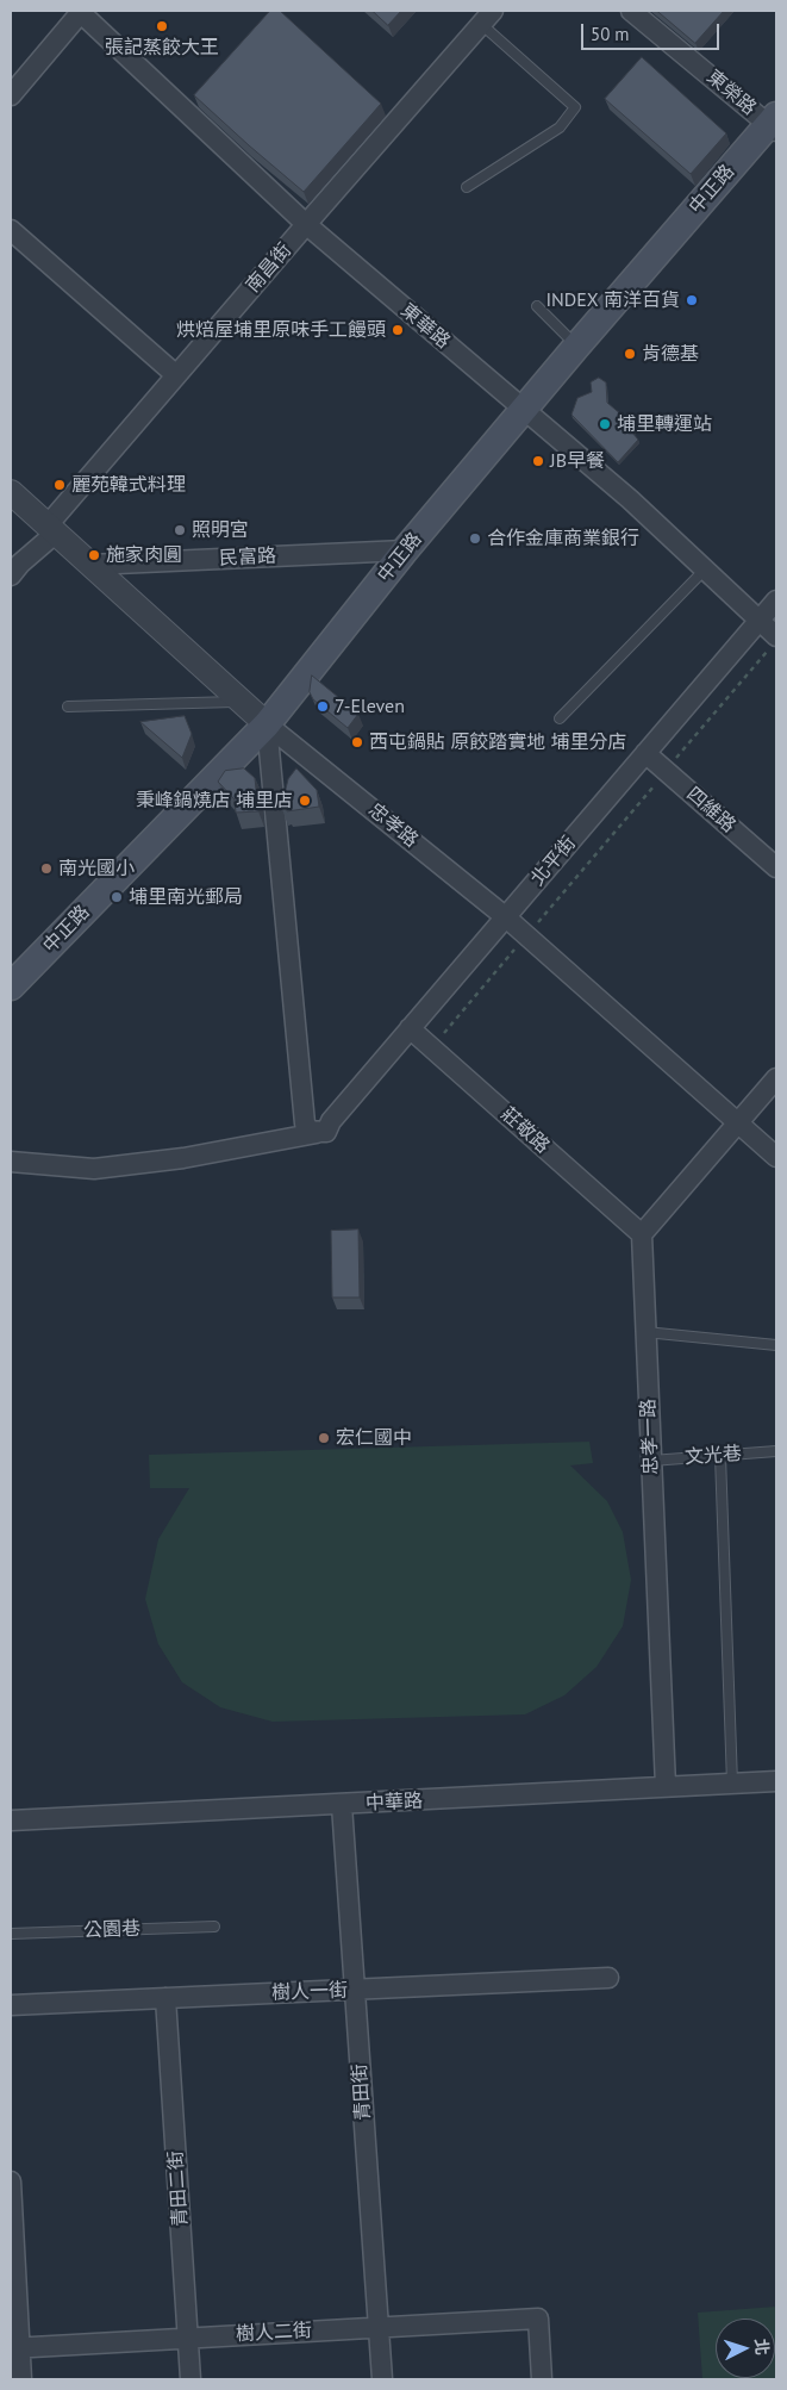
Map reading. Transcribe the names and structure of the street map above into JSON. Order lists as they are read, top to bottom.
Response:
{
  "streets": {
    "main road": ["中正路"],
    "street": [
      "東榮路",
      "南昌街",
      "東華路",
      "民富路",
      "四維路",
      "忠孝路",
      "北平街",
      "莊敬路",
      "忠孝一路",
      "中華路",
      "樹人一街",
      "青田街",
      "青田二街",
      "樹人二街"
    ],
    "lane": ["文光巷", "公園巷"]
  },
  "crossings": [
    ["東榮路", "中正路"],
    ["中正路", "東華路"],
    ["中正路", "民富路"],
    ["中正路", "忠孝路"],
    ["南昌街", "東華路"],
    ["南昌街", "忠孝路"],
    ["東華路", "北平街"],
    ["民富路", "忠孝路"],
    ["四維路", "北平街"],
    ["忠孝路", "北平街"],
    ["北平街", "莊敬路"],
    ["莊敬路", "忠孝一路"],
    ["忠孝一路", "文光巷"],
    ["忠孝一路", "中華路"],
    ["中華路", "青田街"],
    ["樹人一街", "青田街"],
    ["樹人一街", "青田二街"],
    ["青田街", "樹人二街"],
    ["青田二街", "樹人二街"]
  ],
  "places": [
    "張記蒸餃大王",
    "INDEX 南洋百貨",
    "烘焙屋埔里原味手工饅頭",
    "肯德基",
    "埔里轉運站",
    "JB早餐",
    "麗苑韓式料理",
    "照明宮",
    "合作金庫商業銀行",
    "施家肉圓",
    "7-Eleven",
    "西屯鍋貼 原餃踏實地 埔里分店",
    "秉峰鍋燒店 埔里店",
    "南光國小",
    "埔里南光郵局",
    "宏仁國中"
  ],
  "scale_bar": "50 m",
  "north": "right"
}
